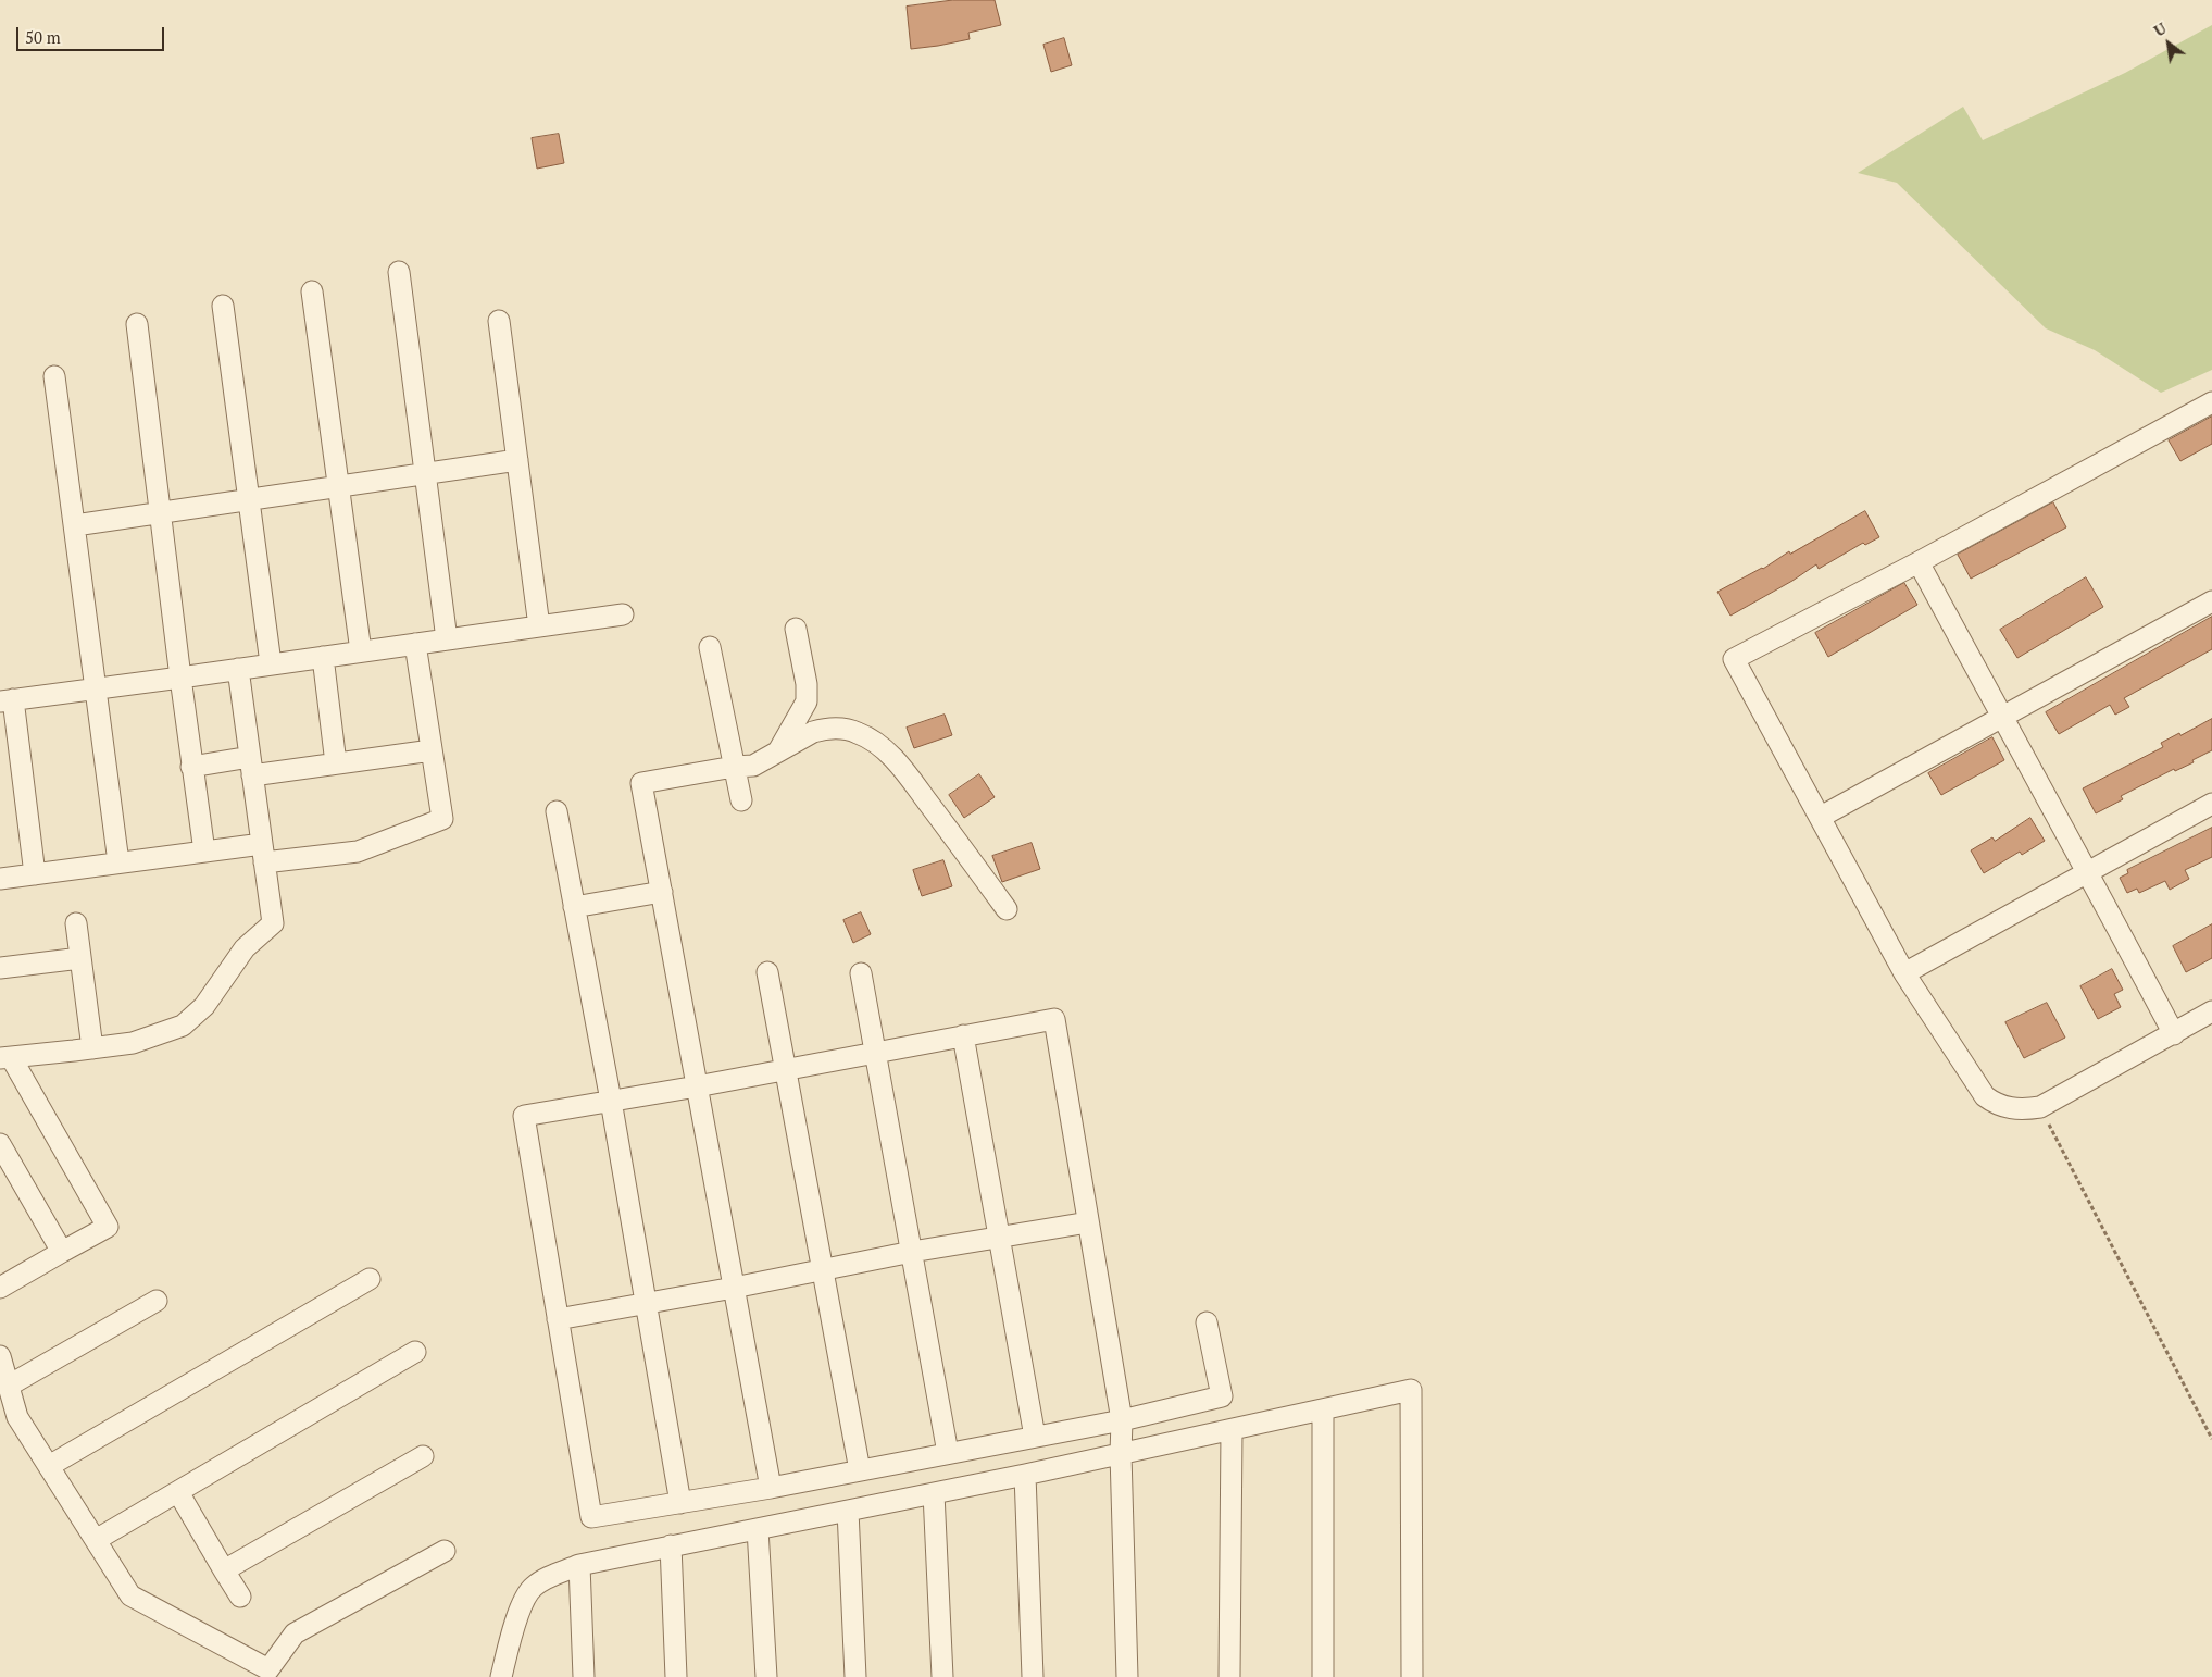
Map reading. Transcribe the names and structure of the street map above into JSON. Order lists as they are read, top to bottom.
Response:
{
  "scale_bar": "50 m",
  "north": "top left"
}
